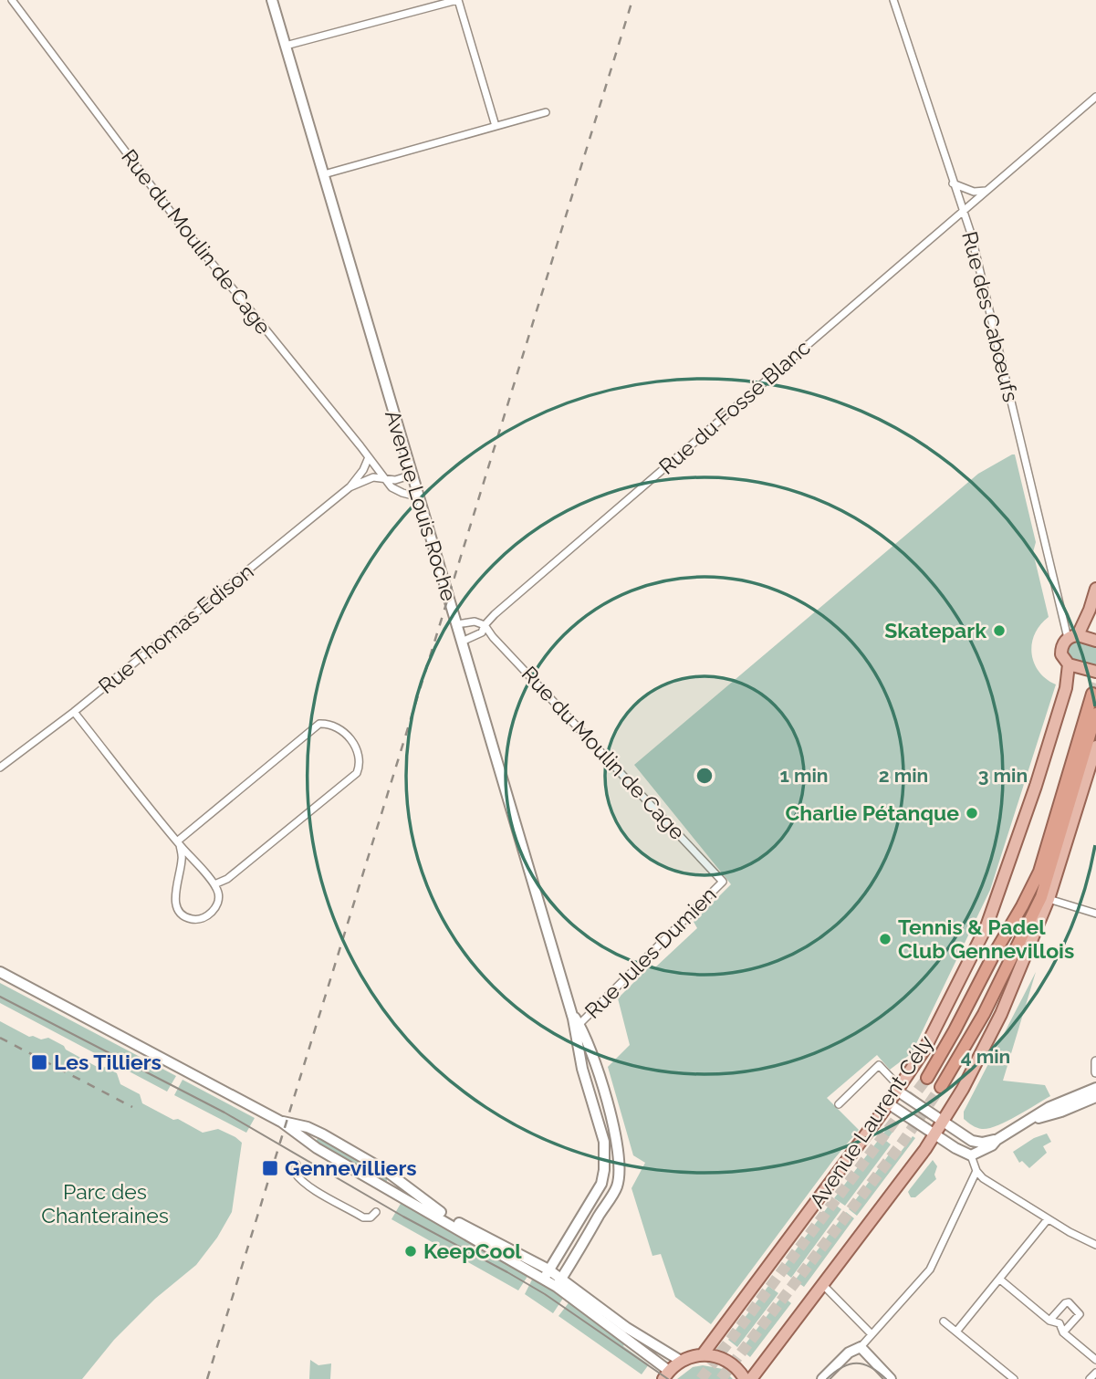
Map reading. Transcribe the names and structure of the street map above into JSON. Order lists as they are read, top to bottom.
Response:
{
  "streets": {
    "main road": ["Avenue Louis Roche", "Avenue Laurent Cély"],
    "street": [
      "Rue du Moulin de Cage",
      "Rue des Cabœufs",
      "Rue du Fossé Blanc",
      "Rue Thomas Edison",
      "Rue Jules Dumien"
    ]
  },
  "crossings": [
    ["Rue du Moulin de Cage", "Rue du Fossé Blanc"],
    ["Rue du Moulin de Cage", "Avenue Louis Roche"],
    ["Rue du Moulin de Cage", "Rue Thomas Edison"],
    ["Rue du Moulin de Cage", "Rue Jules Dumien"],
    ["Rue des Cabœufs", "Rue du Fossé Blanc"],
    ["Rue des Cabœufs", "Avenue Laurent Cély"],
    ["Rue du Fossé Blanc", "Avenue Louis Roche"],
    ["Avenue Louis Roche", "Rue Jules Dumien"]
  ],
  "parks": ["Parc des Chanteraines"],
  "places": {
    "other": [
      "Skatepark",
      "Charlie Pétanque",
      "Tennis & Padel Club Gennevillois",
      "KeepCool"
    ],
    "transit": ["Les Tilliers", "Gennevilliers"]
  },
  "rings": [
    "1 min",
    "2 min",
    "3 min",
    "4 min"
  ]
}
